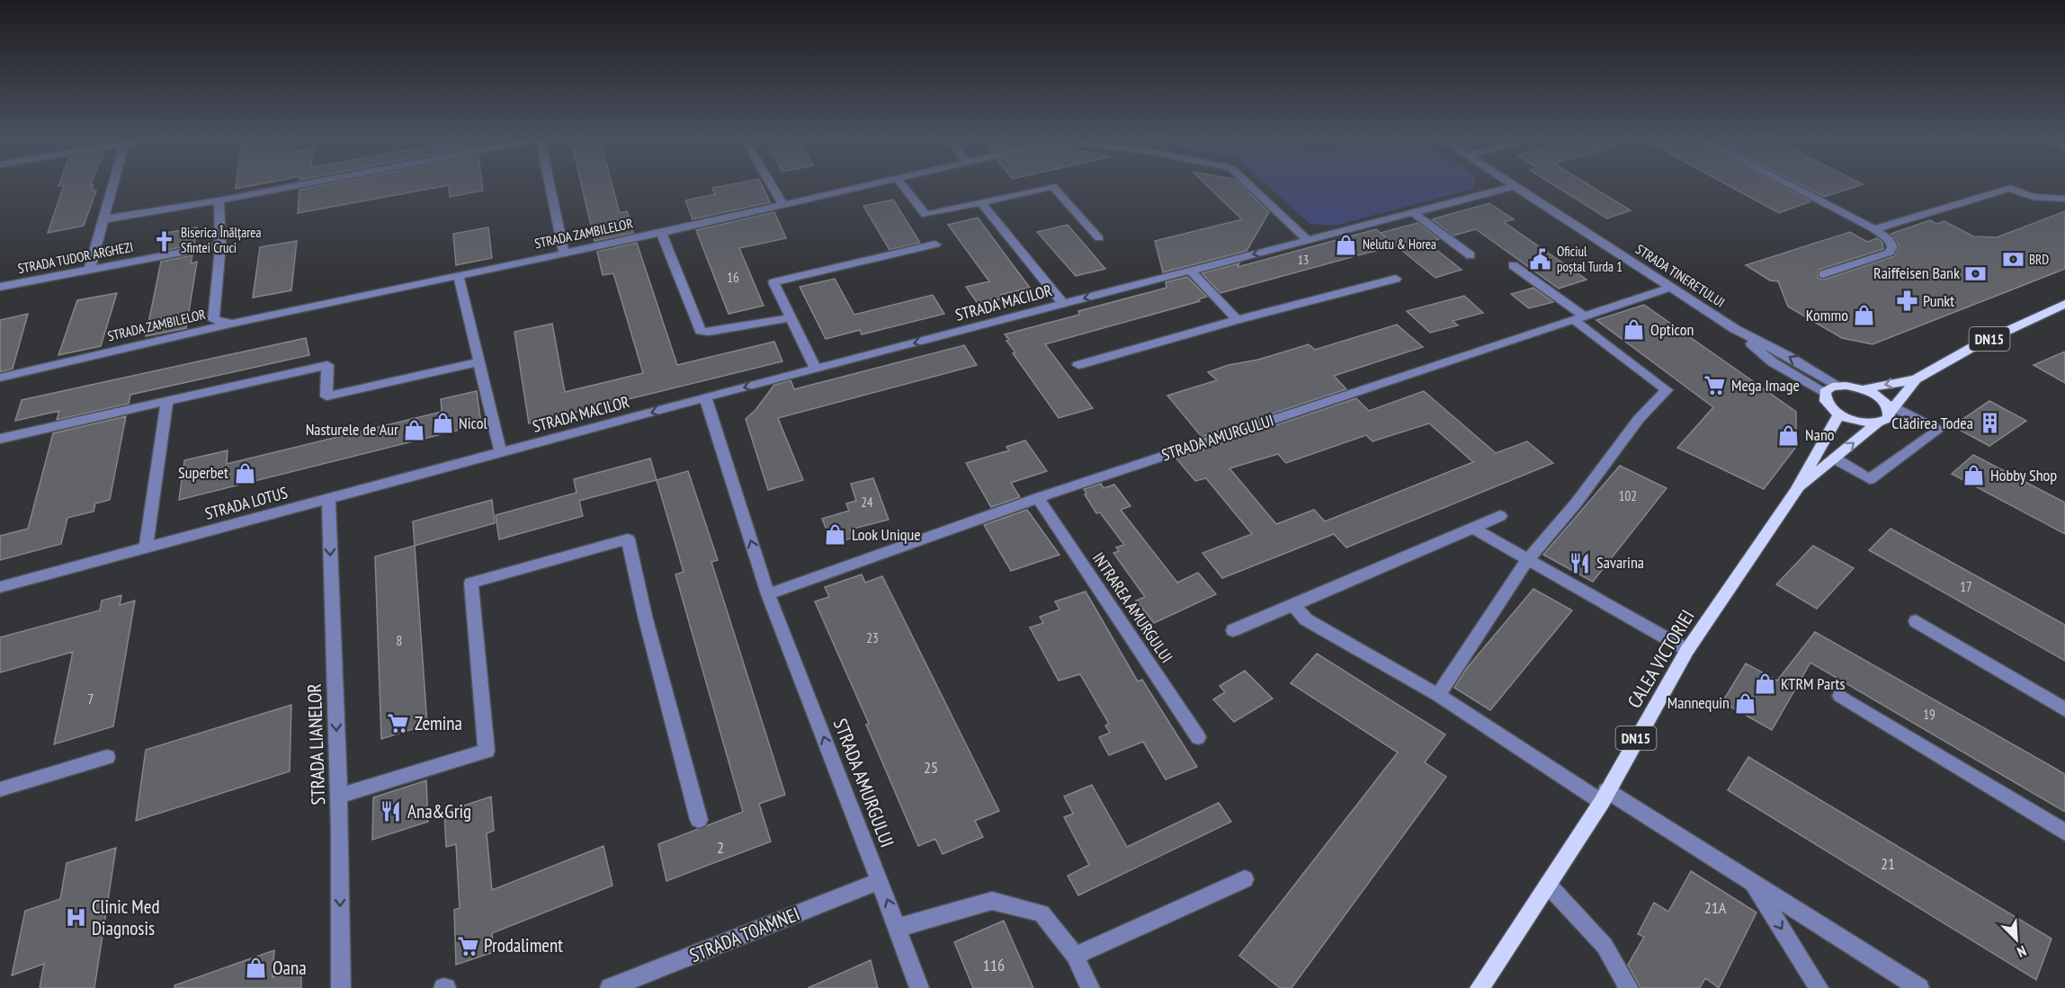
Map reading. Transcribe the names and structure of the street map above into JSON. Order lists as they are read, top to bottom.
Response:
{
  "streets": {
    "main road": ["DN15", "CALEA VICTORIEI"],
    "street": [
      "STRADA ZAMBILELOR",
      "STRADA TUDOR ARGHEZI",
      "STRADA TINERETULUI",
      "STRADA MACILOR",
      "STRADA AMURGULUI",
      "STRADA LOTUS",
      "INTRAREA AMURGULUI",
      "STRADA LIANELOR",
      "STRADA TOAMNEI"
    ]
  },
  "crossings": [
    ["STRADA ZAMBILELOR", "STRADA MACILOR"],
    ["STRADA TINERETULUI", "STRADA AMURGULUI"],
    ["STRADA TINERETULUI", "CALEA VICTORIEI"],
    ["STRADA MACILOR", "STRADA AMURGULUI"],
    ["STRADA MACILOR", "STRADA LOTUS"],
    ["STRADA AMURGULUI", "INTRAREA AMURGULUI"],
    ["STRADA AMURGULUI", "STRADA TOAMNEI"],
    ["STRADA LOTUS", "STRADA LIANELOR"]
  ],
  "one_way": ["STRADA AMURGULUI", "STRADA LIANELOR"],
  "places": {
    "church": ["Biserica Înălțarea Sfintei Cruci"],
    "shop": [
      "Nelutu & Horea",
      "Kommo",
      "Opticon",
      "Nicol",
      "Nasturele de Aur",
      "Nano",
      "Superbet",
      "Hobby Shop",
      "Look Unique",
      "KTRM Parts",
      "Mannequin",
      "Oana"
    ],
    "public building": ["Oficiul poștal Turda 1"],
    "bank": ["BRD", "Raiffeisen Bank"],
    "pharmacy": ["Punkt"],
    "supermarket": ["Mega Image", "Zemina", "Prodaliment"],
    "building": ["Clădirea Todea"],
    "restaurant": ["Savarina", "Ana&Grig"],
    "hospital": ["Clinic Med Diagnosis"]
  },
  "house_numbers": [
    "13",
    "16",
    "102",
    "24",
    "17",
    "23",
    "8",
    "7",
    "19",
    "25",
    "2",
    "21",
    "21A",
    "116"
  ],
  "north": "bottom right"
}
